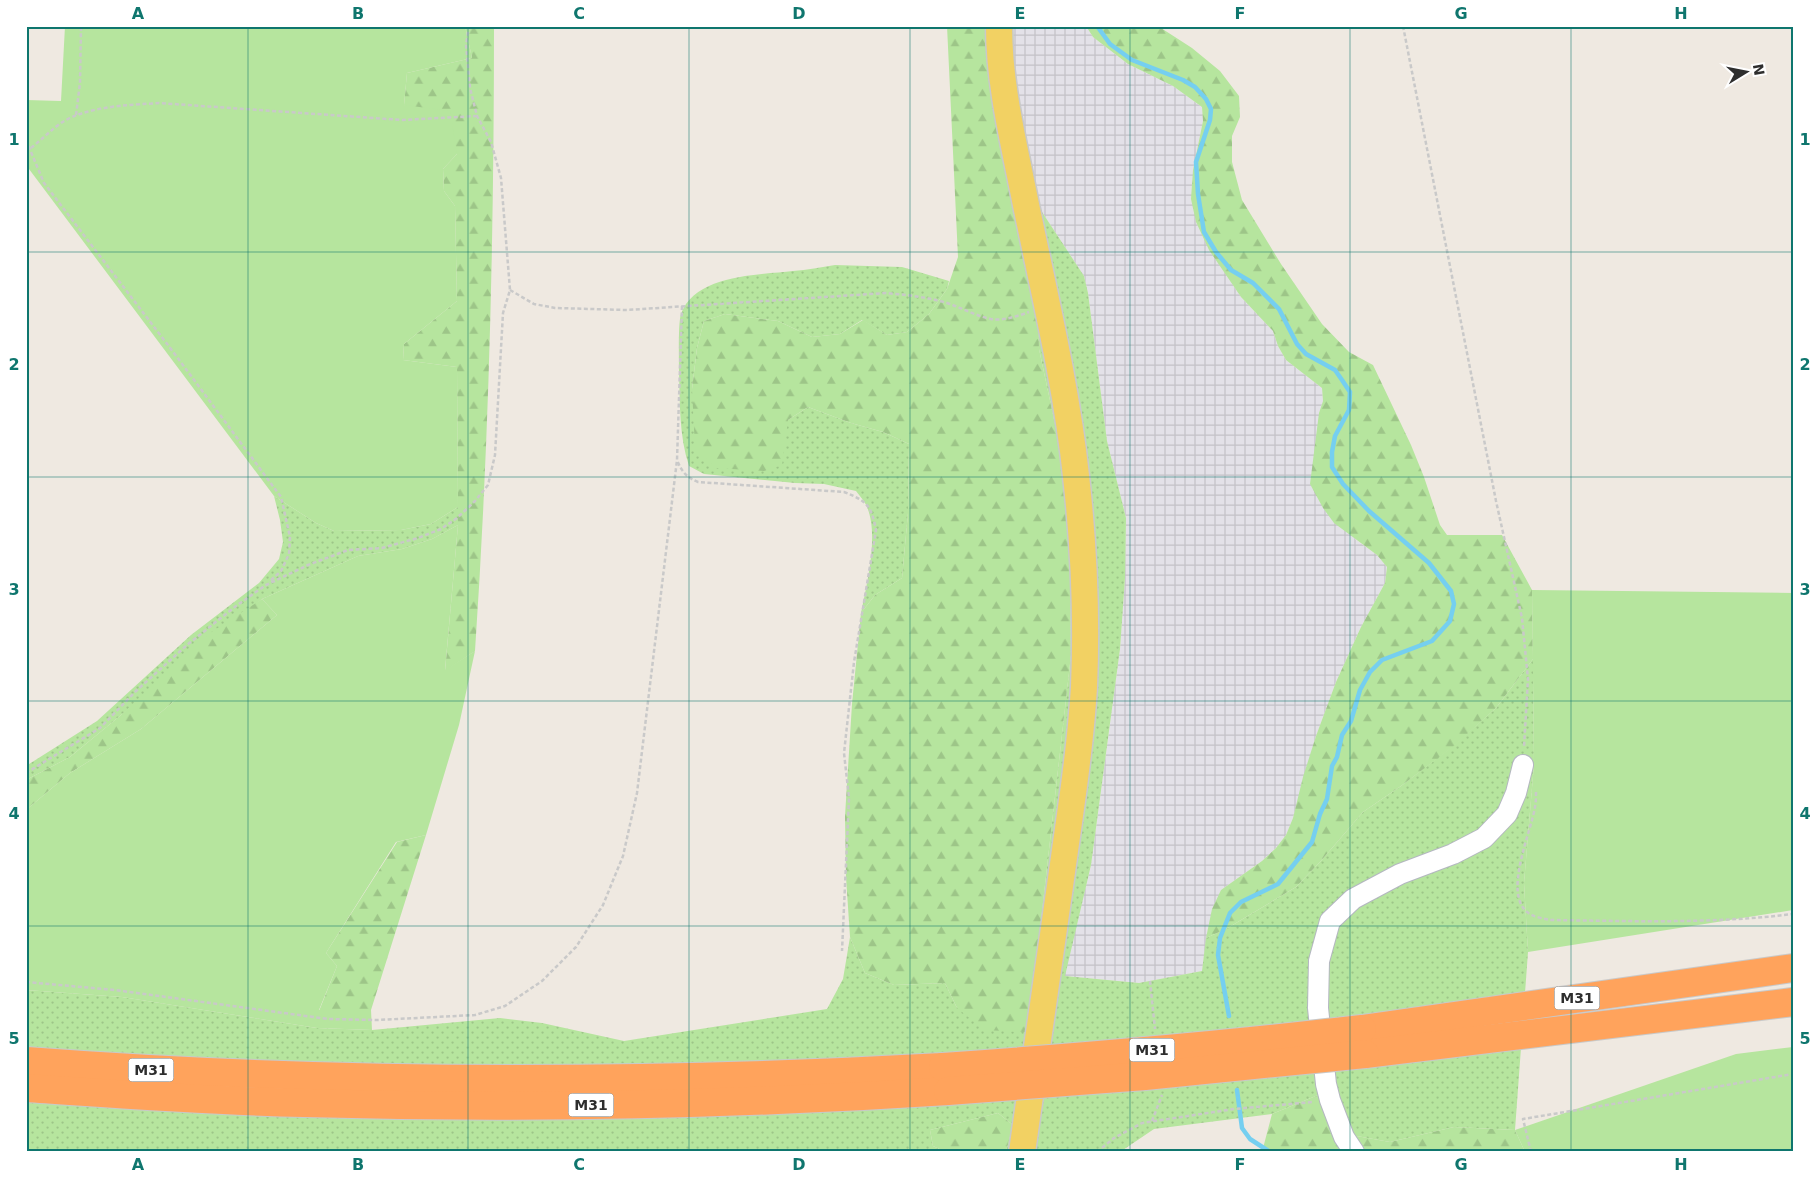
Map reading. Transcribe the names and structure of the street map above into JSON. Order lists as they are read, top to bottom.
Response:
{
  "streets": {
    "highway": ["M31"]
  },
  "north": "right",
  "grid": {
    "columns": [
      "A",
      "B",
      "C",
      "D",
      "E",
      "F",
      "G",
      "H"
    ],
    "rows": [
      "1",
      "2",
      "3",
      "4",
      "5"
    ]
  }
}
